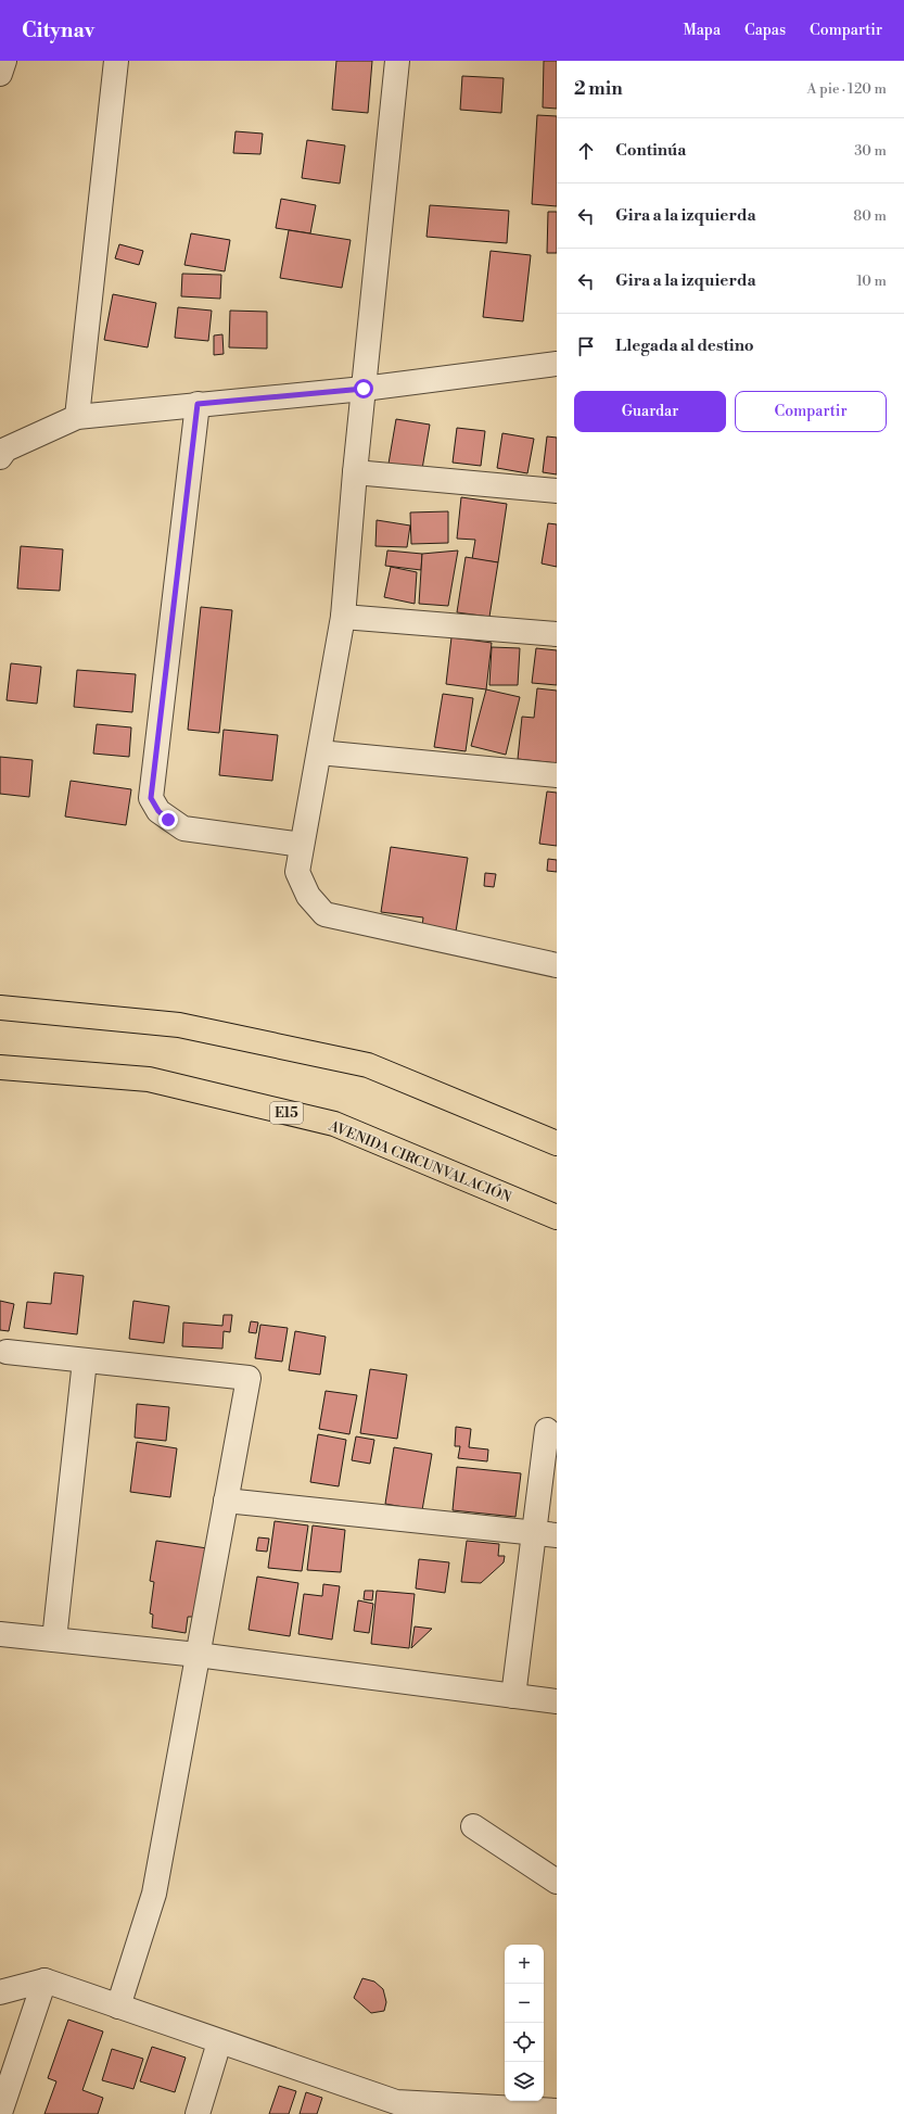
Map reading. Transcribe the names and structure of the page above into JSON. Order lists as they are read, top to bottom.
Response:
{
  "streets": {
    "highway": ["E15", "AVENIDA CIRCUNVALACIÓN"]
  },
  "page": {
    "header": "Citynav",
    "nav": ["Mapa", "Capas", "Compartir"],
    "heading": ["2 min", "A pie · 120 m"],
    "list": [
      ["Continúa", "30 m"],
      ["Gira a la izquierda", "80 m"],
      ["Gira a la izquierda", "10 m"],
      "Llegada al destino"
    ],
    "buttons": ["Guardar", "Compartir"],
    "map_buttons": ["+", "−"]
  }
}
